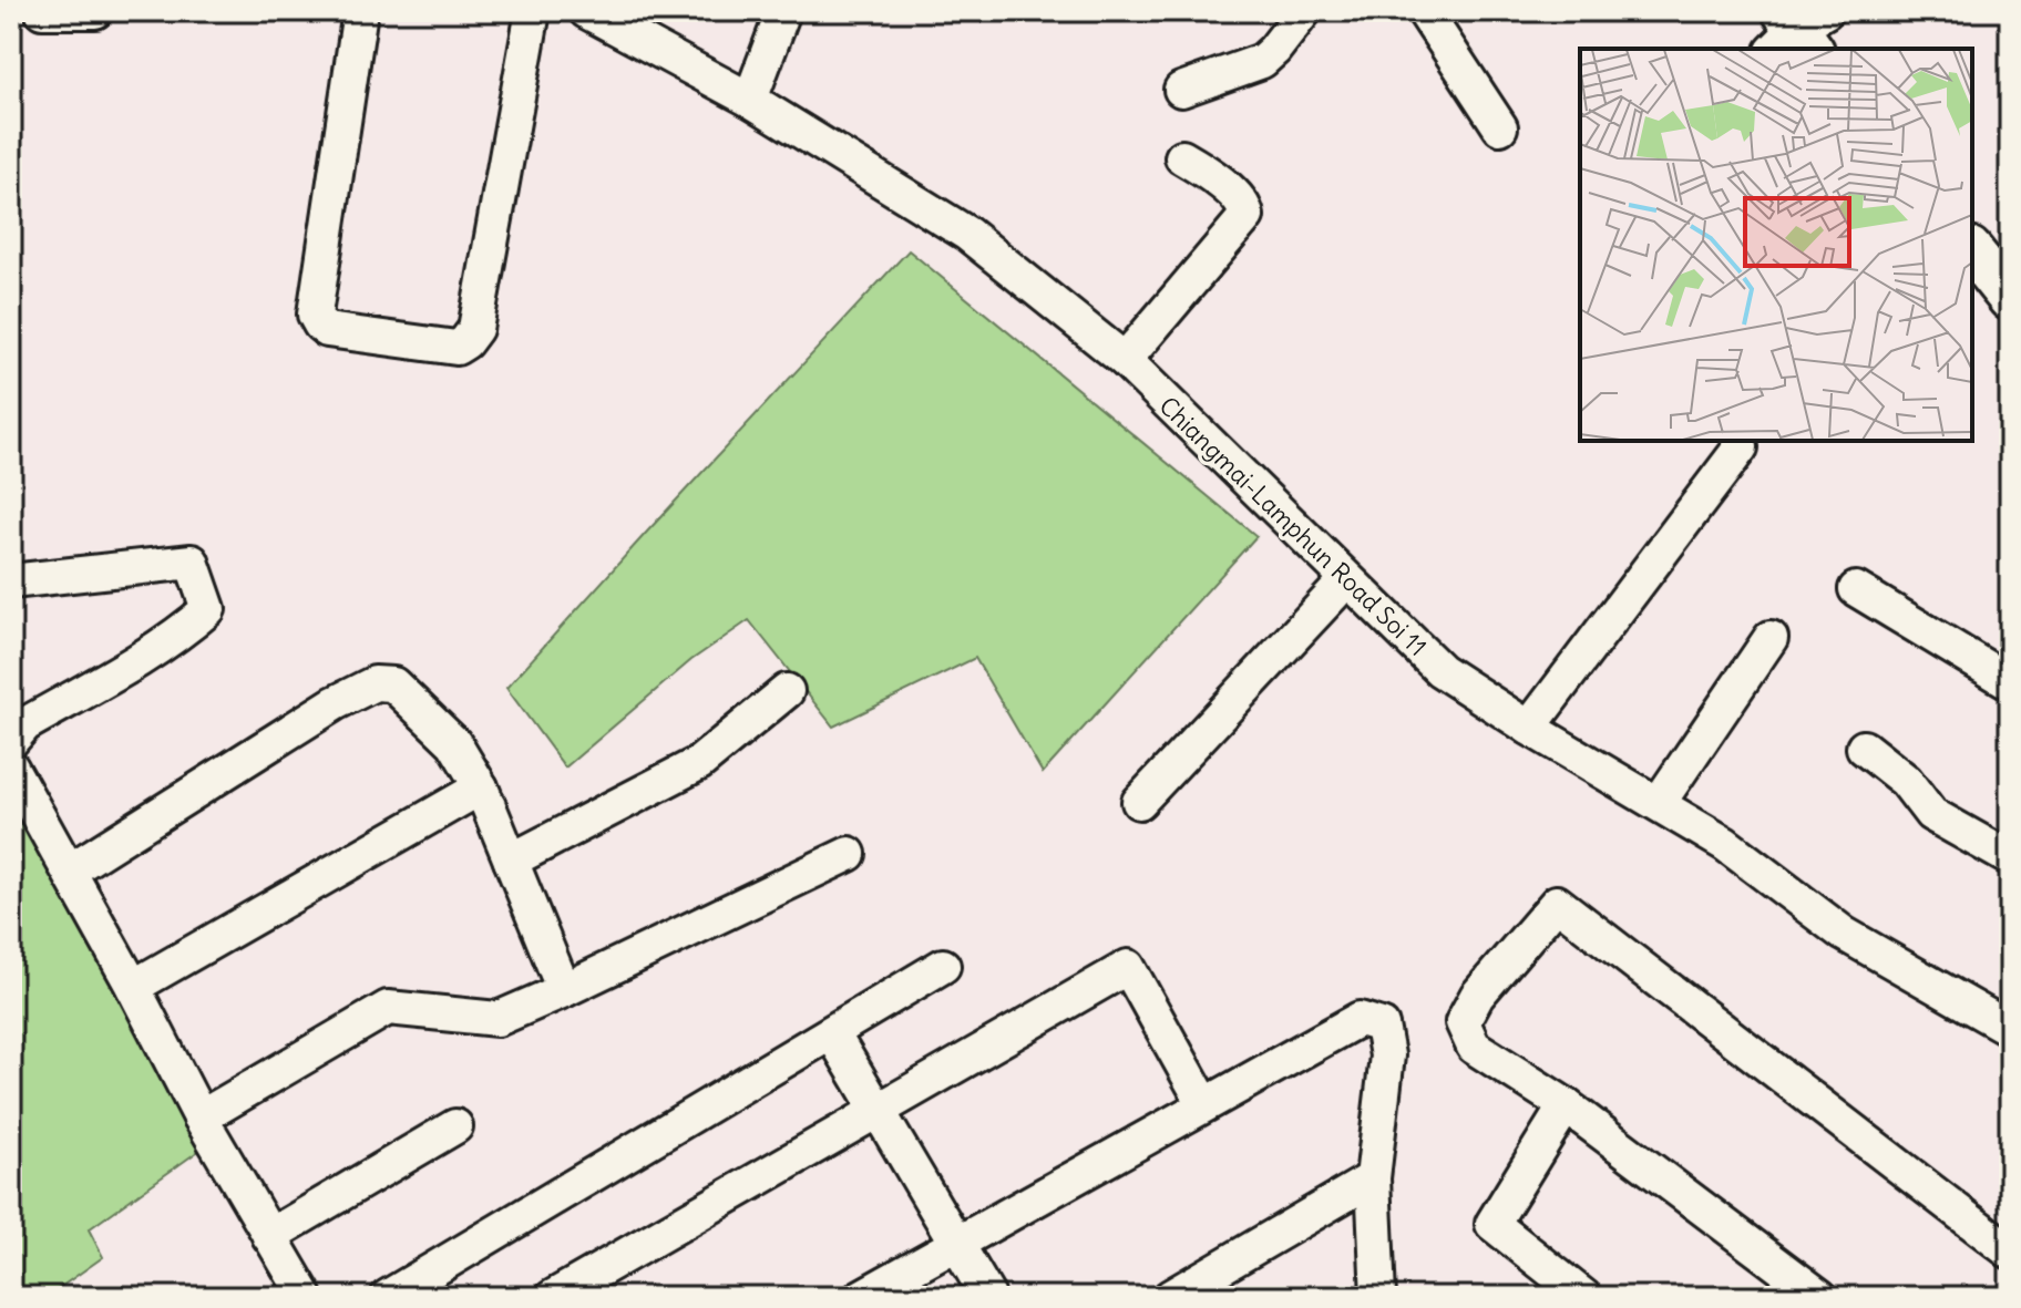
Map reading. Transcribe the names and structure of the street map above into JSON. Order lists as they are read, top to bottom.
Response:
{
  "streets": {
    "street": ["Chiangmai-Lamphun Road Soi 11"]
  }
}
